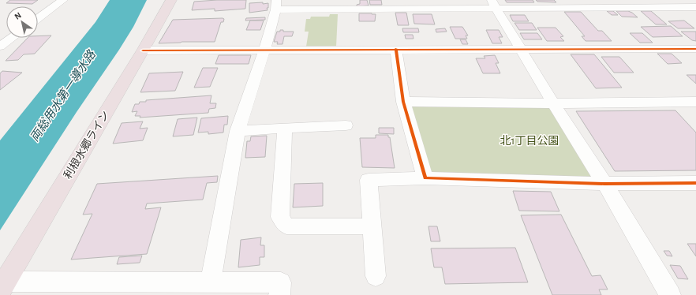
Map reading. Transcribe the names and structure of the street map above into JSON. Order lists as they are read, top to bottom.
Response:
{
  "streets": {
    "highway": ["利根水郷ライン"]
  },
  "water": ["両総用水第一導水路"],
  "parks": ["北1丁目公園"],
  "north": "top left"
}
